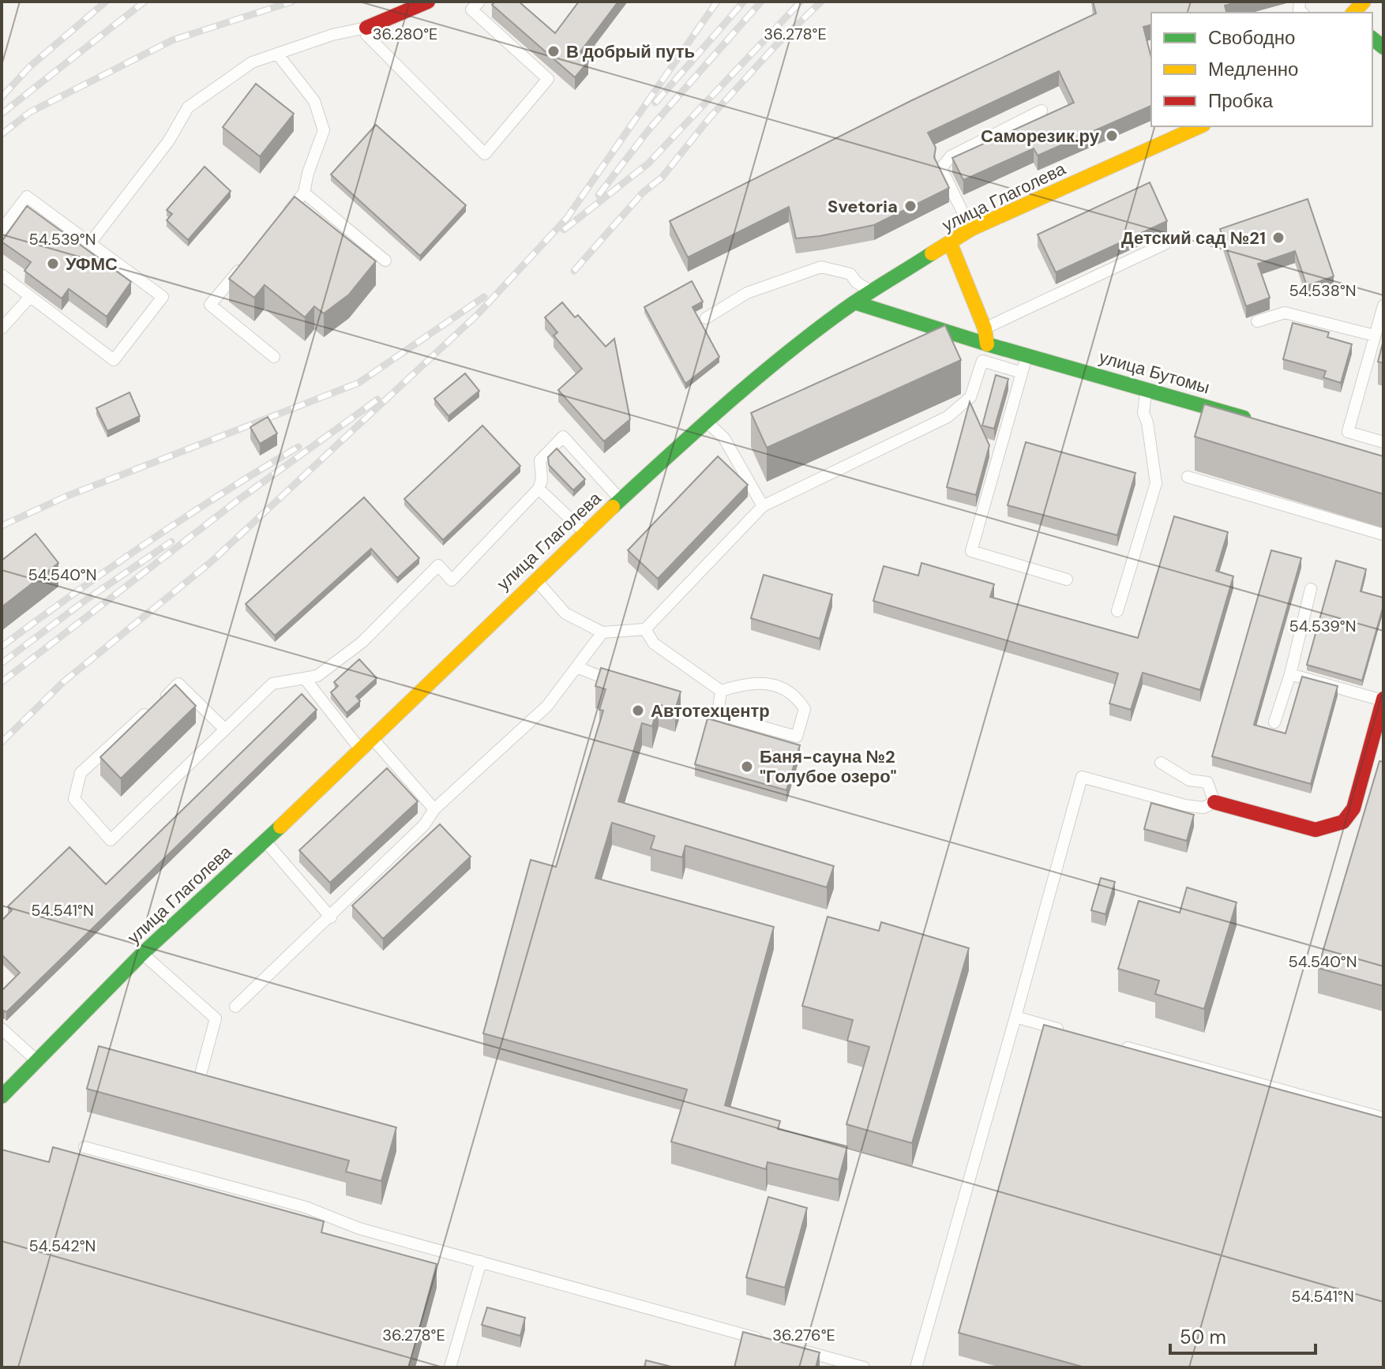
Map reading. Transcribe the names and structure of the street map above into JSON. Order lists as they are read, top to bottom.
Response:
{
  "streets": {
    "main road": ["улица Глаголева", "улица Бутомы"]
  },
  "crossings": [
    ["улица Глаголева", "улица Бутомы"]
  ],
  "places": [
    "В добрый путь",
    "Саморезик.ру",
    "Svetoria",
    "Детский сад №21",
    "УФМС",
    "Автотехцентр",
    "Баня-сауна №2 \"Голубое озеро\""
  ],
  "legend": ["Свободно", "Медленно", "Пробка"],
  "scale_bar": "50 m",
  "coordinates": [
    "36.280°E",
    "36.278°E",
    "54.539°N",
    "54.538°N",
    "54.540°N",
    "54.541°N",
    "54.542°N",
    "36.276°E"
  ]
}
